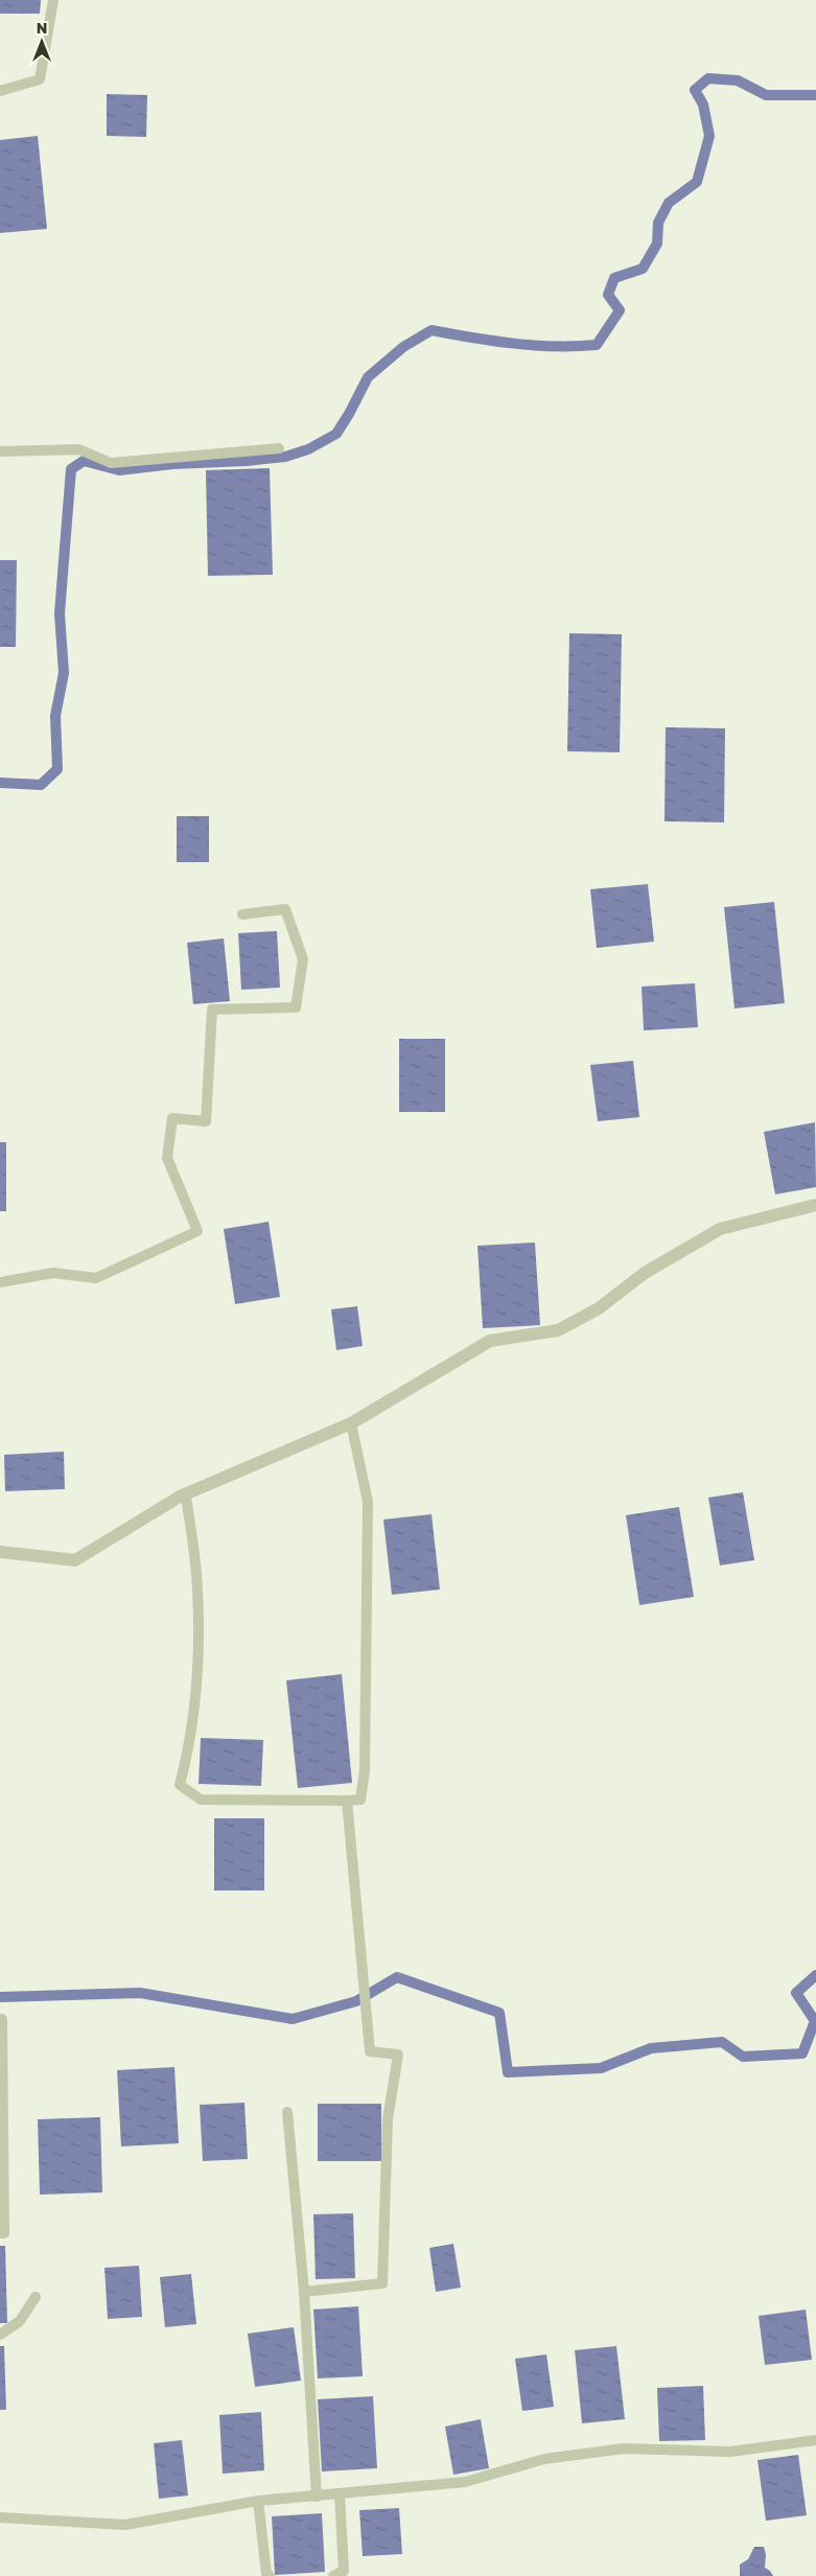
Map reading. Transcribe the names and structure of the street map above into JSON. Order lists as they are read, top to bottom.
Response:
{
  "north": "top"
}
